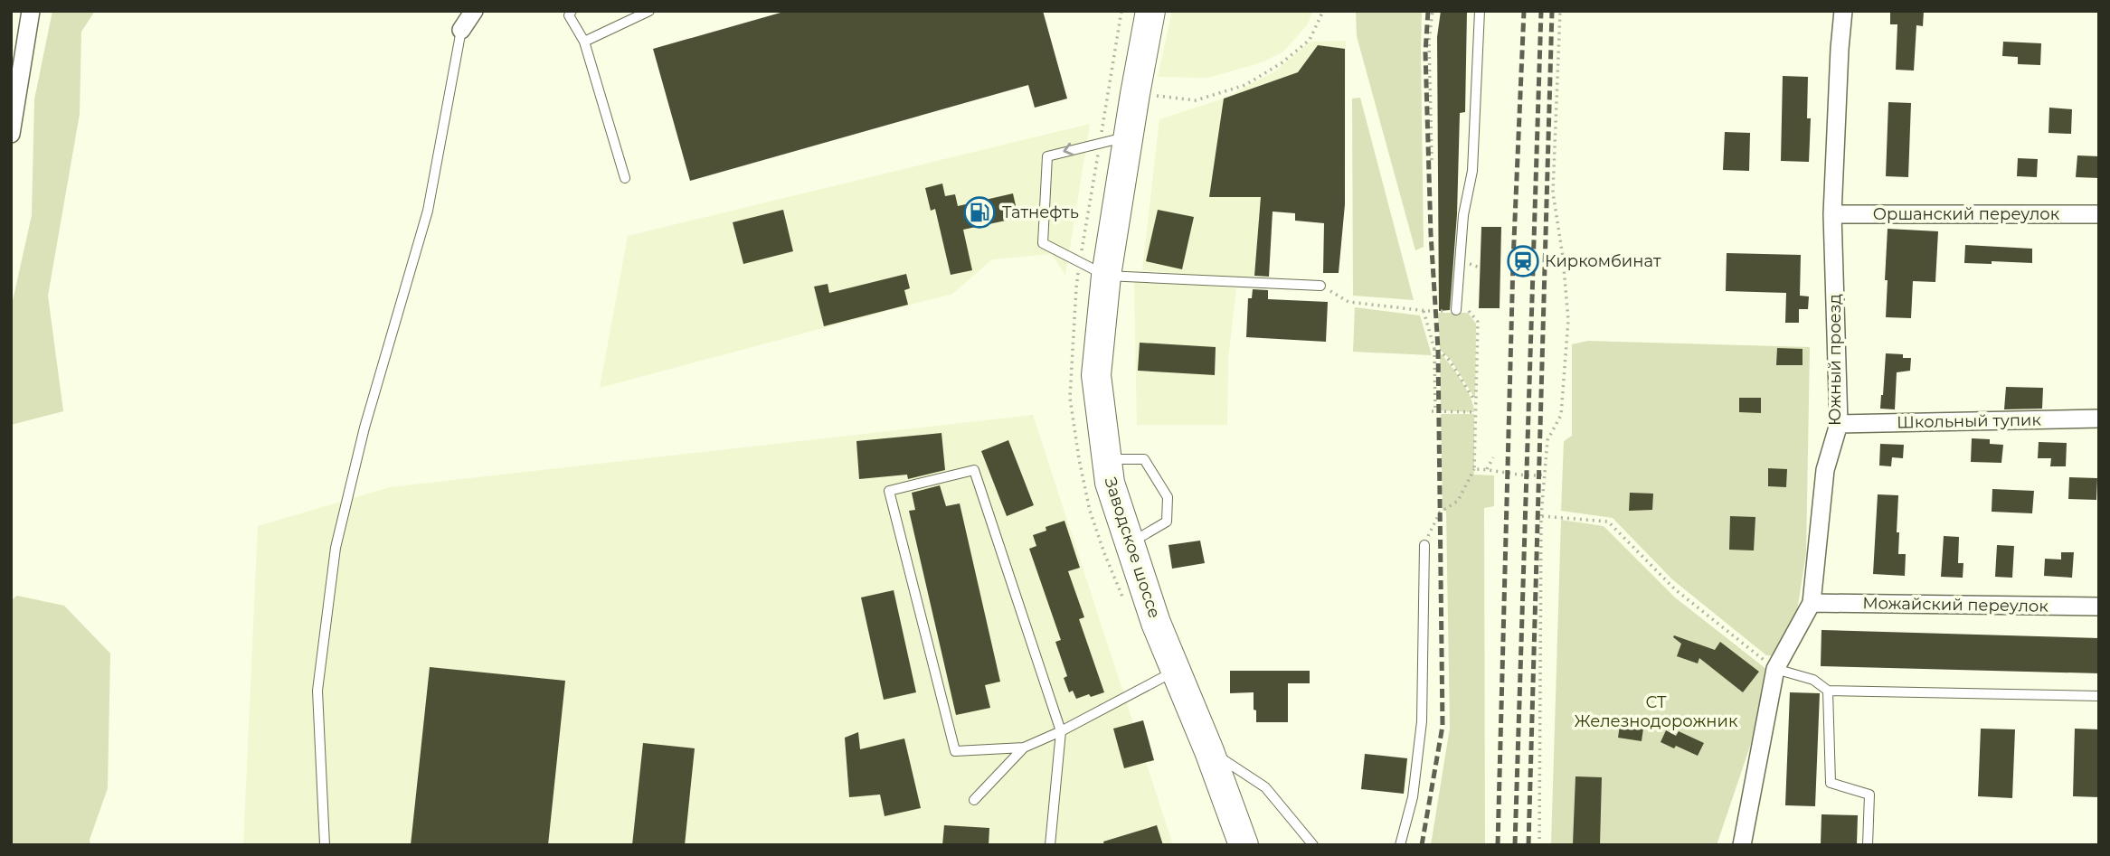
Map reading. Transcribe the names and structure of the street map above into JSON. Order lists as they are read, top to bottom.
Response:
{
  "streets": {
    "main road": ["Заводское шоссе"],
    "street": [
      "Оршанский переулок",
      "Южный проезд",
      "Школьный тупик",
      "Можайский переулок"
    ]
  },
  "crossings": [
    ["Оршанский переулок", "Южный проезд"],
    ["Южный проезд", "Школьный тупик"],
    ["Южный проезд", "Можайский переулок"]
  ],
  "parks": ["СТ Железнодорожник"],
  "places": {
    "fuel station": ["Татнефть"],
    "station": ["Киркомбинат"]
  }
}
